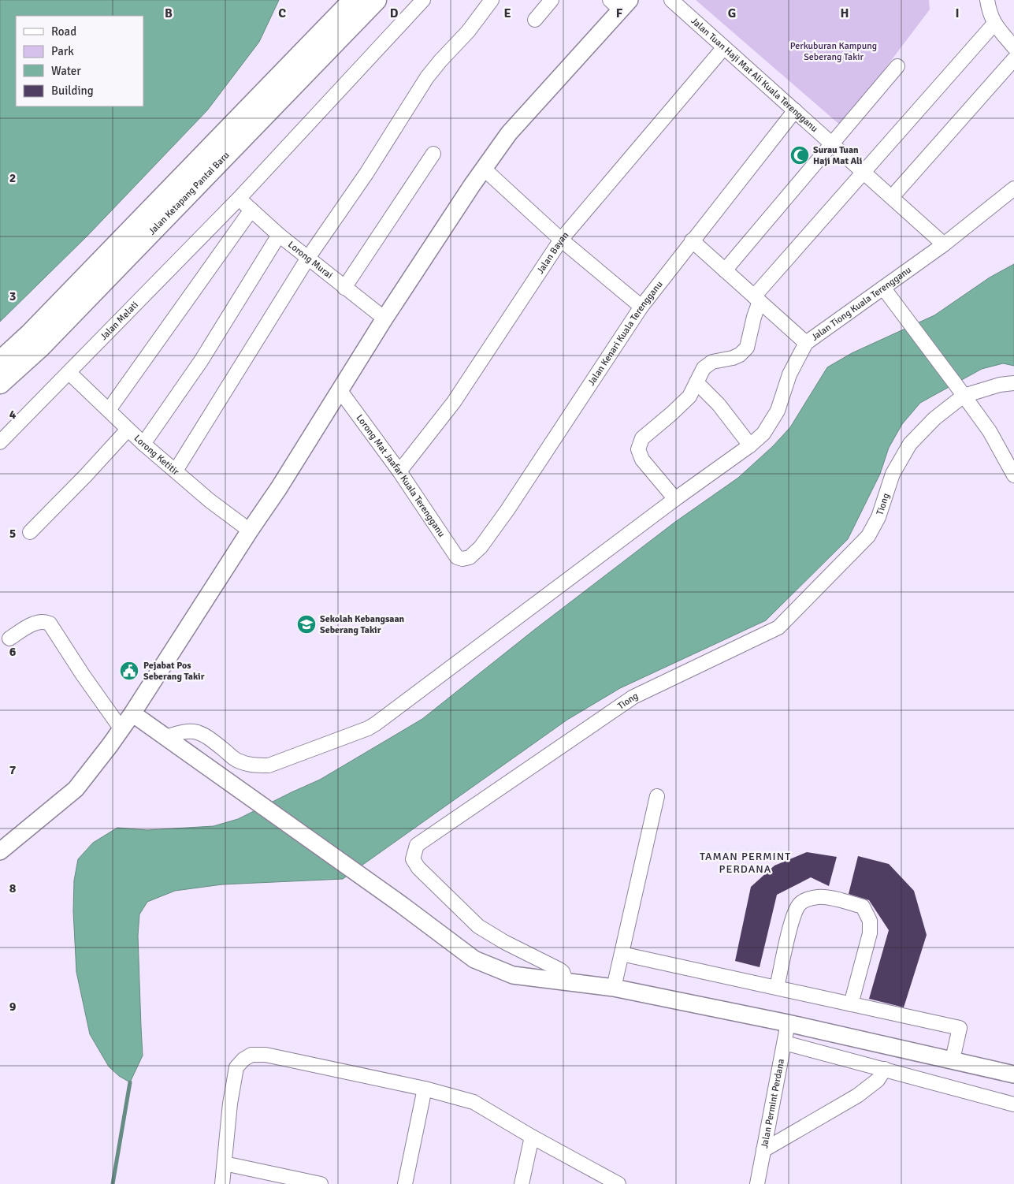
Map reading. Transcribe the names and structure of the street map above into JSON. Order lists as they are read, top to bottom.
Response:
{
  "streets": {
    "main road": ["Jalan Ketapang Pantai Baru"],
    "street": [
      "Jalan Tuan Haji Mat Ali Kuala Terengganu",
      "Jalan Bayan",
      "Lorong Murai",
      "Jalan Tiong Kuala Terengganu",
      "Jalan Melati",
      "Jalan Kenari Kuala Terengganu",
      "Lorong Ketitir",
      "Lorong Mat Jaafar Kuala Terengganu",
      "Tiong",
      "Jalan Permint Perdana"
    ]
  },
  "crossings": [
    ["Jalan Tuan Haji Mat Ali Kuala Terengganu", "Jalan Bayan"],
    ["Jalan Tuan Haji Mat Ali Kuala Terengganu", "Jalan Tiong Kuala Terengganu"],
    ["Jalan Tuan Haji Mat Ali Kuala Terengganu", "Jalan Kenari Kuala Terengganu"],
    ["Jalan Bayan", "Lorong Mat Jaafar Kuala Terengganu"],
    ["Lorong Murai", "Jalan Melati"],
    ["Jalan Tiong Kuala Terengganu", "Jalan Kenari Kuala Terengganu"],
    ["Jalan Melati", "Lorong Ketitir"],
    ["Jalan Kenari Kuala Terengganu", "Lorong Mat Jaafar Kuala Terengganu"]
  ],
  "districts": ["TAMAN PERMINT PERDANA"],
  "parks": ["Perkuburan Kampung Seberang Takir"],
  "places": {
    "mosque": ["Surau Tuan Haji Mat Ali"],
    "school or university": ["Sekolah Kebangsaan Seberang Takir"],
    "public building": ["Pejabat Pos Seberang Takir"]
  },
  "legend": [
    "Road",
    "Park",
    "Water",
    "Building"
  ],
  "grid": {
    "columns": [
      "B",
      "C",
      "D",
      "E",
      "F",
      "G",
      "H",
      "I"
    ],
    "rows": [
      "2",
      "3",
      "4",
      "5",
      "6",
      "7",
      "8",
      "9"
    ]
  }
}
